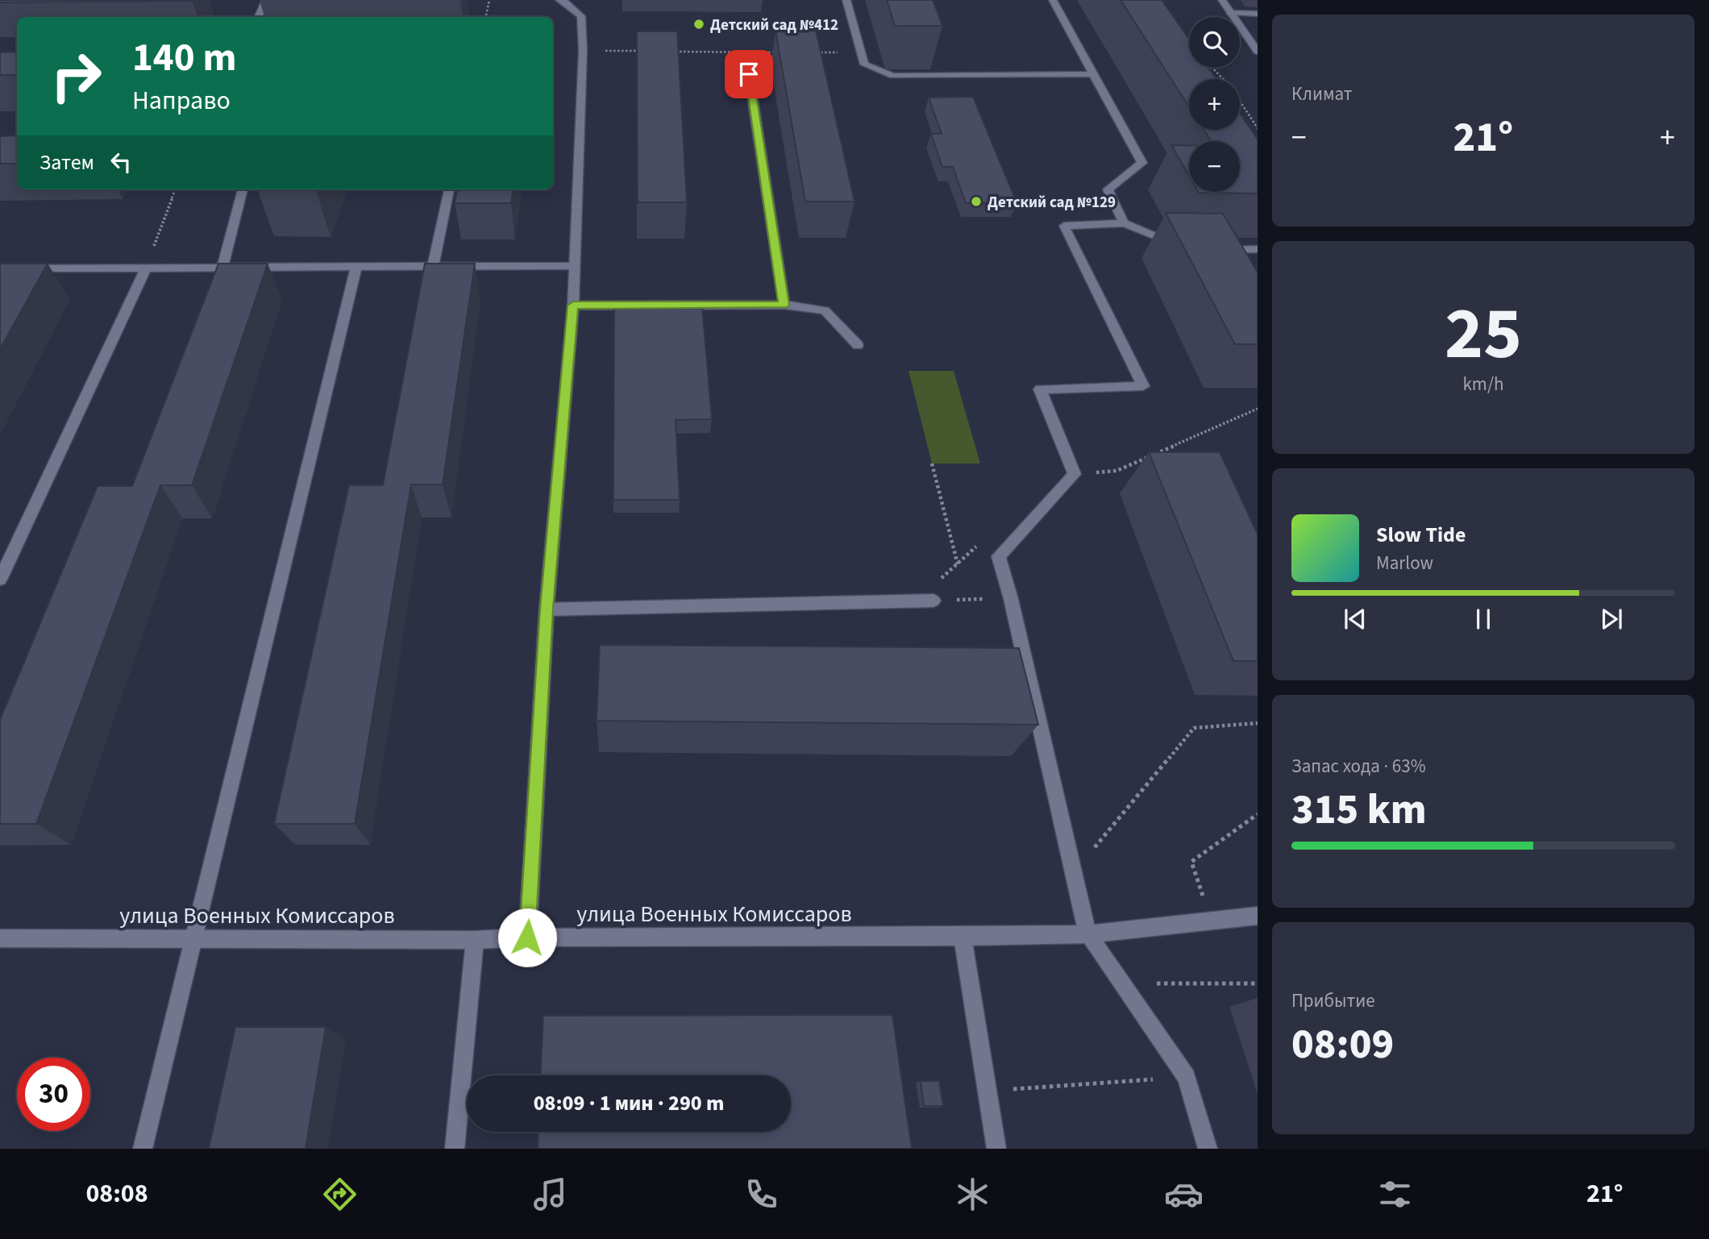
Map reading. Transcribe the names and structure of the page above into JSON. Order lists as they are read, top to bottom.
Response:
{
  "streets": {
    "street": ["улица Военных Комиссаров"]
  },
  "places": ["Детский сад №412", "Детский сад №129"],
  "page": {
    "tile": [
      "Климат",
      ["25", "km/h"],
      ["Запас хода · 63%", "315 km"],
      ["Прибытие", "08:09"]
    ],
    "map_buttons": ["+", "−"],
    "turn": ["140 m", "Направо"],
    "heat": ["−", "21°", "+"],
    "then": "Затем",
    "song": ["Slow Tide", "Marlow"],
    "limit": "30",
    "trip": "08:09 · 1 мин · 290 m",
    "tabs": ["08:08", "21°"]
  }
}
